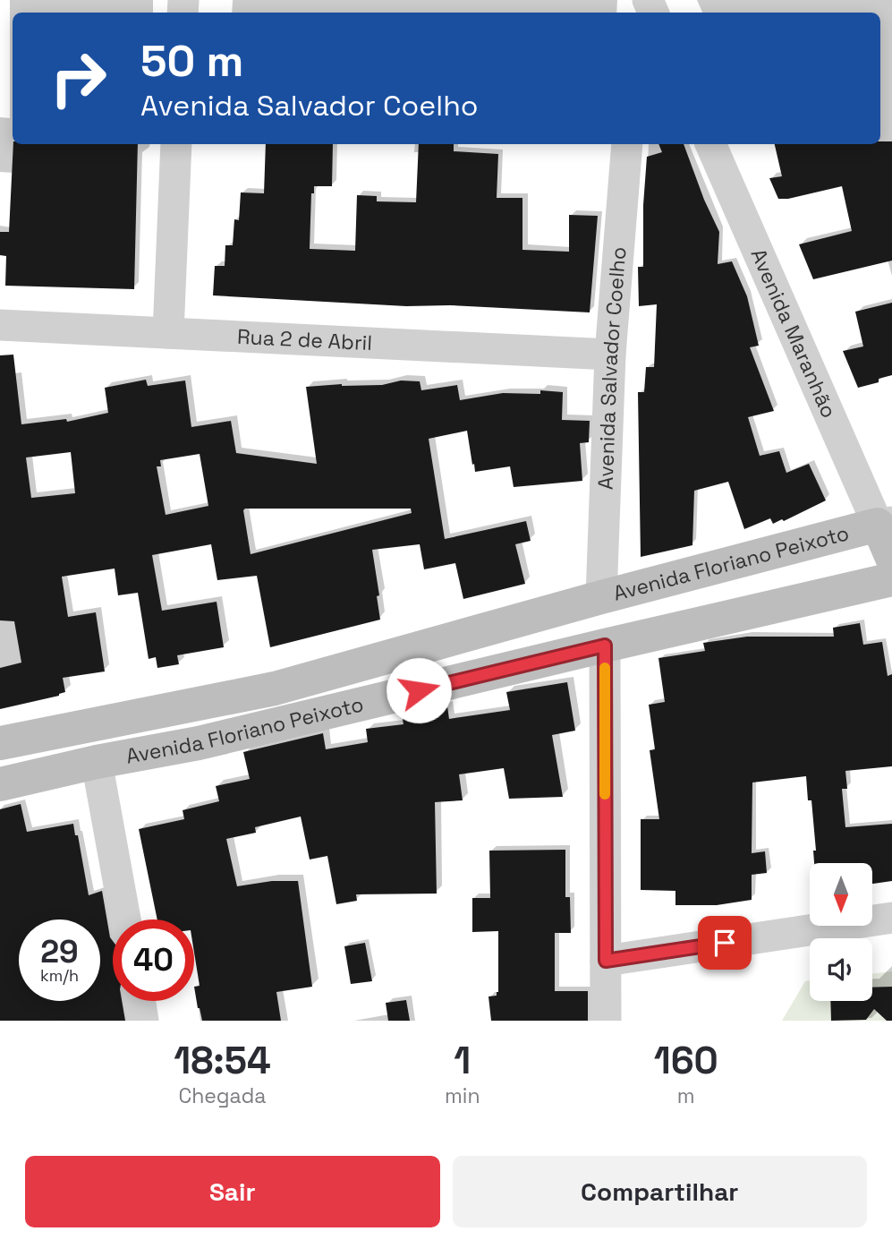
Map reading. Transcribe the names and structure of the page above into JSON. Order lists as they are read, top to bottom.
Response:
{
  "streets": {
    "street": [
      "Avenida Maranhão",
      "Rua 2 de Abril",
      "Avenida Salvador Coelho",
      "Avenida Floriano Peixoto"
    ]
  },
  "crossings": [
    ["Avenida Maranhão", "Avenida Floriano Peixoto"],
    ["Rua 2 de Abril", "Avenida Salvador Coelho"],
    ["Avenida Salvador Coelho", "Avenida Floriano Peixoto"]
  ],
  "north": "bottom",
  "page": {
    "turn": ["50 m", "Avenida Salvador Coelho"],
    "speed": "29 km/h",
    "limit": "40",
    "eta": [
      "18:54",
      "Chegada",
      "1",
      "min",
      "160",
      "m"
    ],
    "buttons": ["Sair", "Compartilhar"]
  }
}
